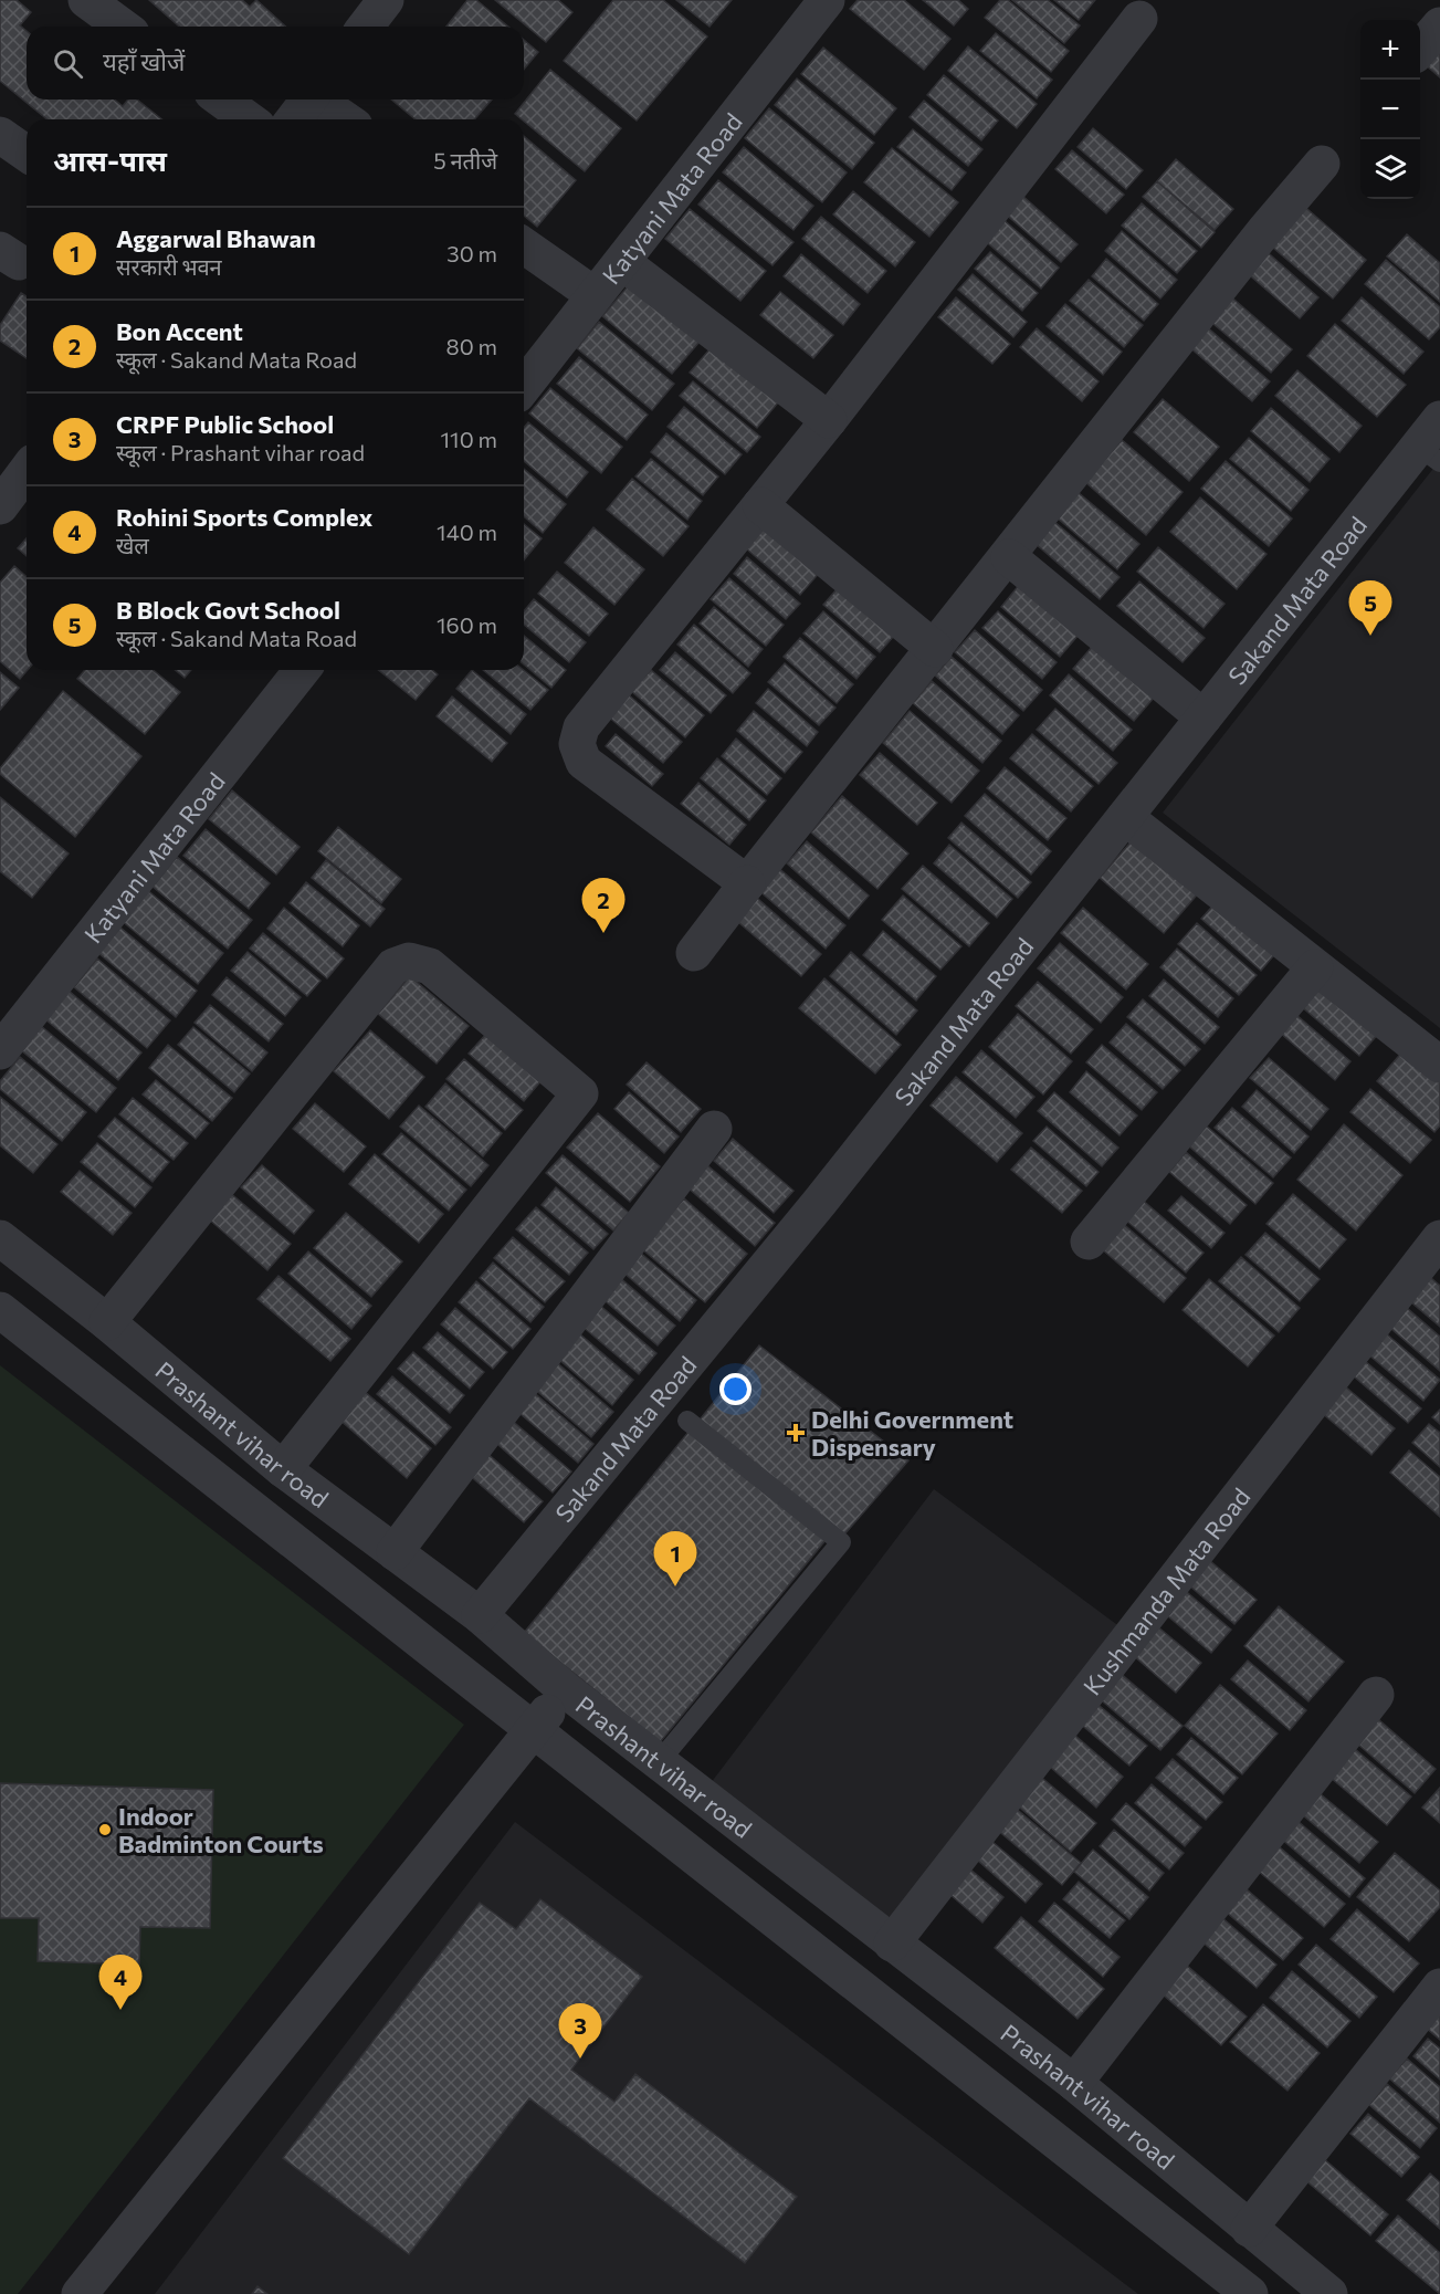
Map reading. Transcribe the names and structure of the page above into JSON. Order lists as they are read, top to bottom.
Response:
{
  "streets": {
    "street": [
      "Katyani Mata Road",
      "Sakand Mata Road",
      "Prashant vihar road",
      "Kushmanda Mata Road"
    ]
  },
  "crossings": [
    ["Sakand Mata Road", "Prashant vihar road"],
    ["Prashant vihar road", "Kushmanda Mata Road"]
  ],
  "places": {
    "health": ["Delhi Government Dispensary"],
    "other": ["Indoor Badminton Courts"]
  },
  "page": {
    "map_buttons": ["+", "−"],
    "search": "यहाँ खोजें",
    "heading": ["आस-पास", "5 नतीजे"],
    "list": [
      {
        "mark": "1",
        "name": "Aggarwal Bhawan",
        "note": "सरकारी भवन",
        "value": "30 m"
      },
      {
        "mark": "2",
        "name": "Bon Accent",
        "note": "स्कूल · Sakand Mata Road",
        "value": "80 m"
      },
      {
        "mark": "3",
        "name": "CRPF Public School",
        "note": "स्कूल · Prashant vihar road",
        "value": "110 m"
      },
      {
        "mark": "4",
        "name": "Rohini Sports Complex",
        "note": "खेल",
        "value": "140 m"
      },
      {
        "mark": "5",
        "name": "B Block Govt School",
        "note": "स्कूल · Sakand Mata Road",
        "value": "160 m"
      }
    ],
    "pins": [
      "5",
      "2",
      "1",
      "4",
      "3"
    ]
  }
}
